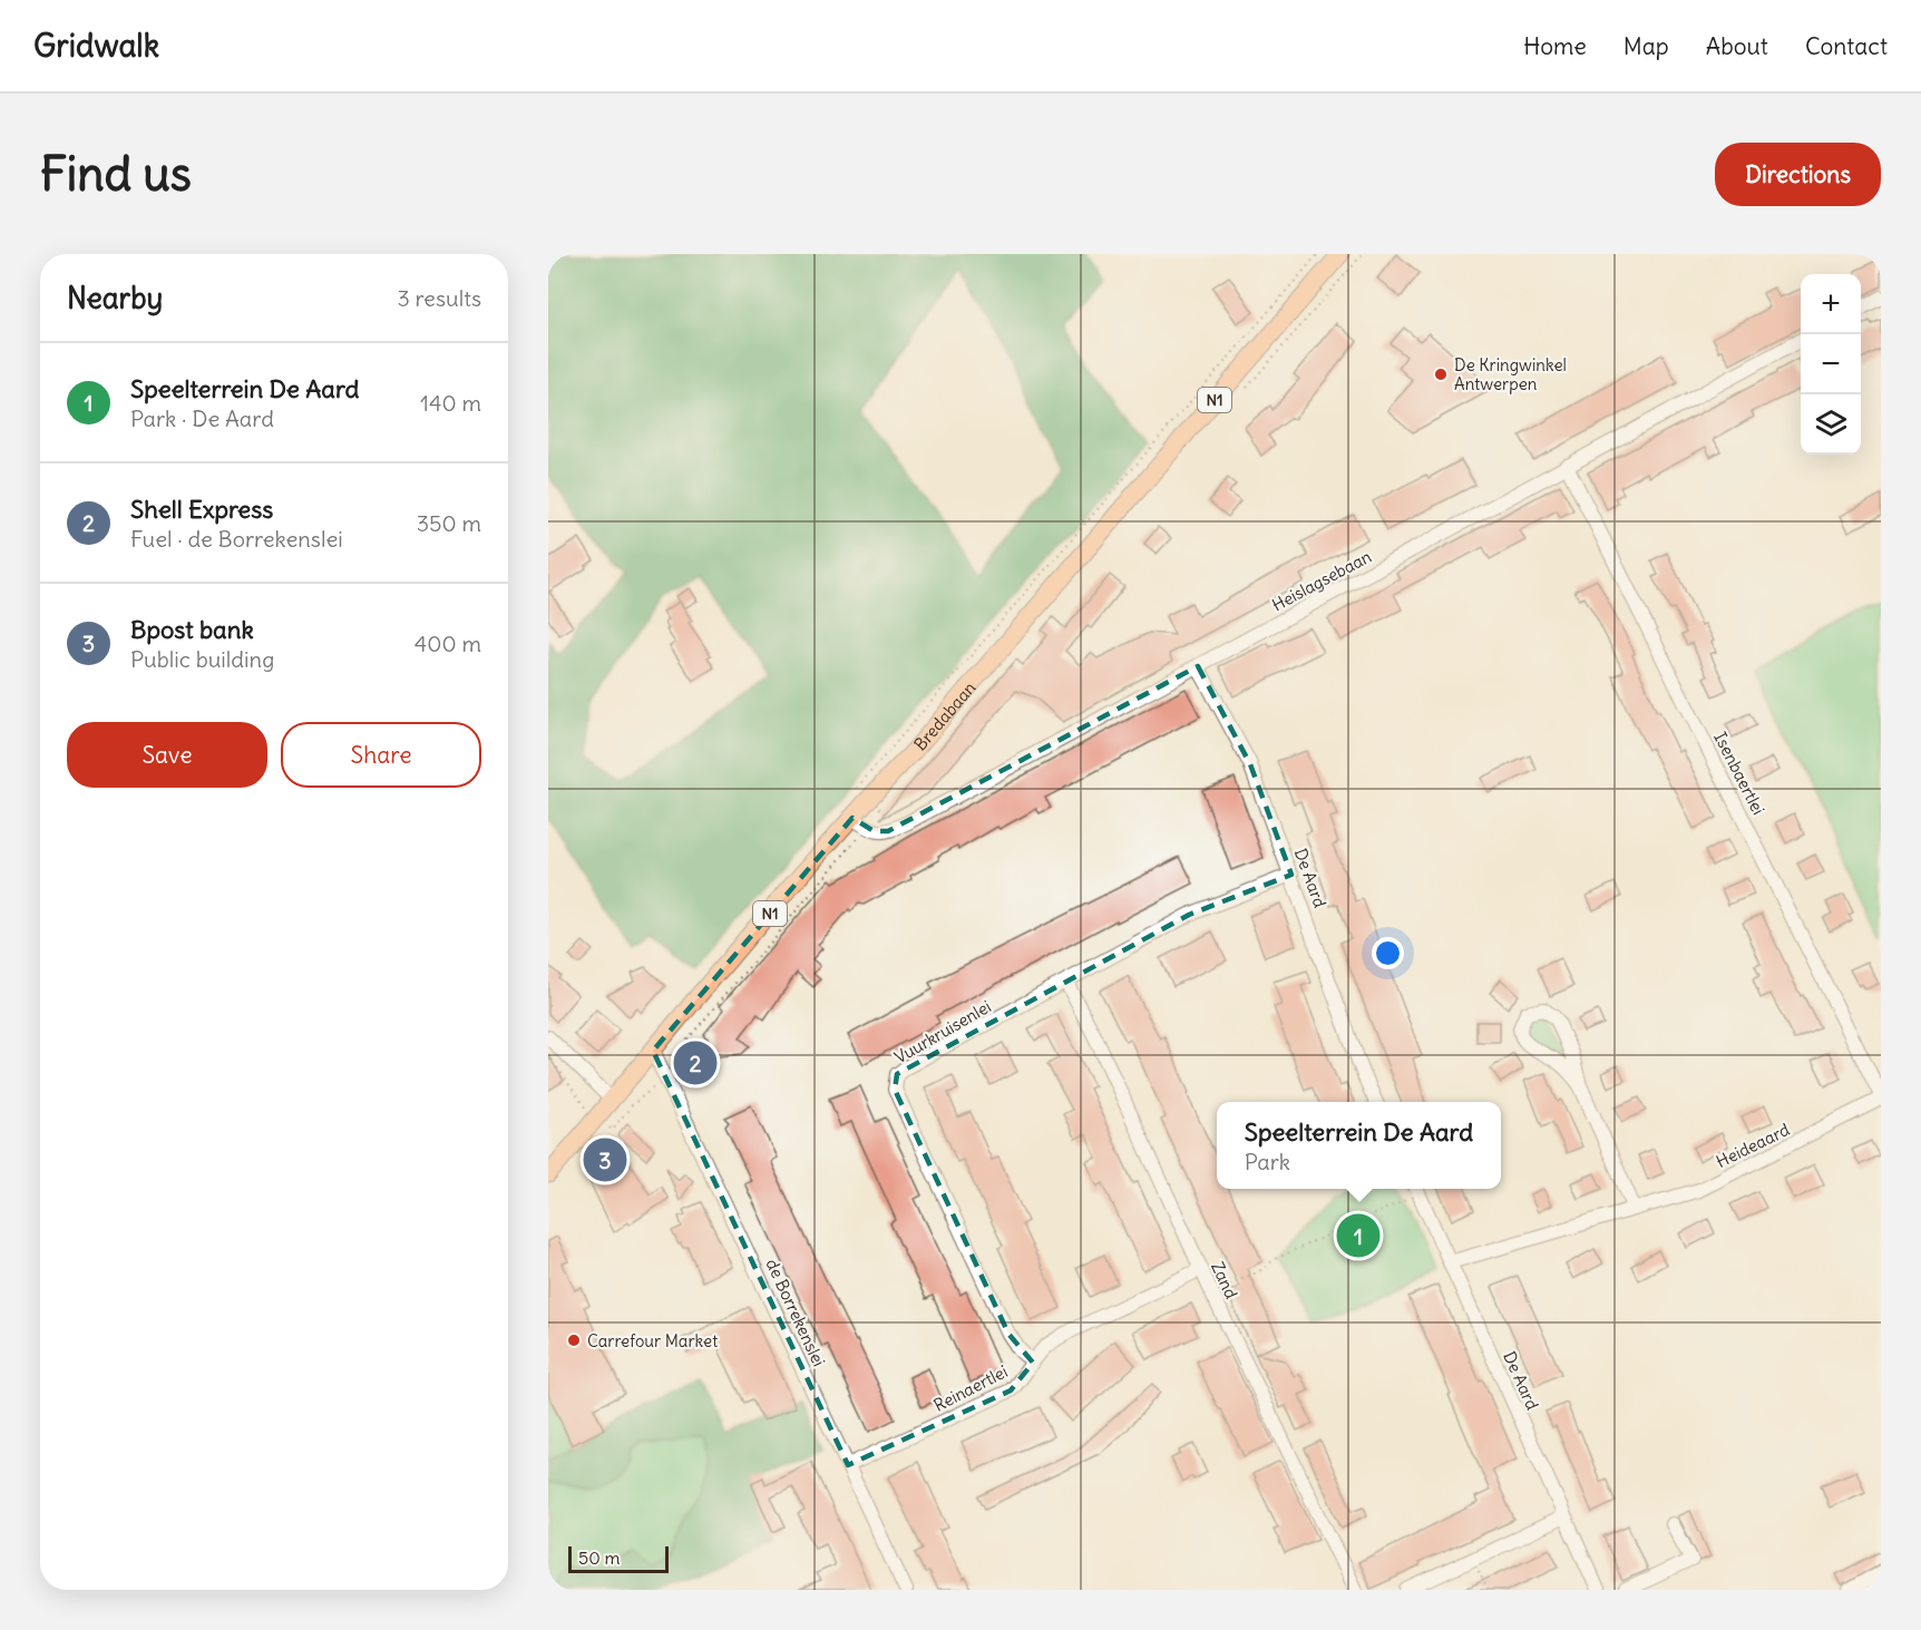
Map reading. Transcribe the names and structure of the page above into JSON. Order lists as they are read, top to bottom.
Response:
{
  "streets": {
    "main road": ["N1", "Bredabaan"],
    "street": [
      "Heislagsebaan",
      "Isenbaertlei",
      "De Aard",
      "Vuurkruisenlei",
      "Heideaard",
      "Zand",
      "de Borrekenslei",
      "Reinaertlei"
    ]
  },
  "crossings": [
    ["Heislagsebaan", "Isenbaertlei"],
    ["Heislagsebaan", "De Aard"],
    ["Bredabaan", "de Borrekenslei"],
    ["Isenbaertlei", "Heideaard"],
    ["De Aard", "Vuurkruisenlei"],
    ["De Aard", "Heideaard"],
    ["Vuurkruisenlei", "Zand"],
    ["Vuurkruisenlei", "Reinaertlei"],
    ["Zand", "Reinaertlei"],
    ["de Borrekenslei", "Reinaertlei"]
  ],
  "places": ["De Kringwinkel Antwerpen", "Carrefour Market"],
  "scale_bar": "50 m",
  "page": {
    "header": "Gridwalk",
    "nav": [
      "Home",
      "Map",
      "About",
      "Contact"
    ],
    "buttons": [
      "Directions",
      ["Save", "Share"]
    ],
    "title": "Find us",
    "heading": ["Nearby", "3 results"],
    "map_buttons": ["+", "−"],
    "list": [
      {
        "mark": "1",
        "name": "Speelterrein De Aard",
        "note": "Park · De Aard",
        "value": "140 m"
      },
      {
        "mark": "2",
        "name": "Shell Express",
        "note": "Fuel · de Borrekenslei",
        "value": "350 m"
      },
      {
        "mark": "3",
        "name": "Bpost bank",
        "note": "Public building",
        "value": "400 m"
      }
    ],
    "pins": ["2", "3", "1"],
    "popup": ["Speelterrein De Aard", "Park"],
    "scale": "50 m"
  }
}
